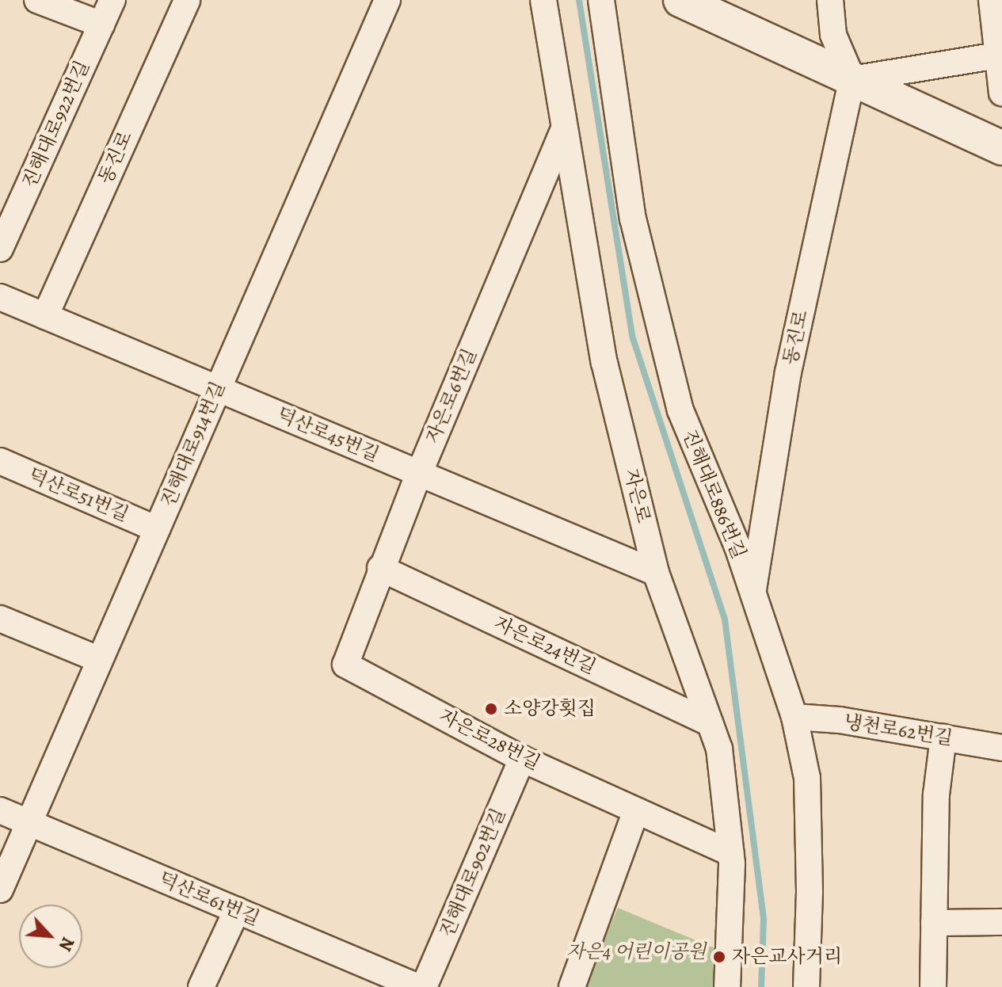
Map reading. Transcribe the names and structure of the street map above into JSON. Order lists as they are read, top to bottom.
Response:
{
  "streets": {
    "street": [
      "진해대로922번길",
      "동진로",
      "자은로6번길",
      "덕산로45번길",
      "진해대로914번길",
      "진해대로886번길",
      "덕산로51번길",
      "자은로",
      "자은로24번길",
      "냉천로62번길",
      "자은로28번길",
      "진해대로902번길",
      "덕산로61번길"
    ]
  },
  "crossings": [
    ["동진로", "덕산로45번길"],
    ["동진로", "진해대로886번길"],
    ["자은로6번길", "덕산로45번길"],
    ["자은로6번길", "자은로"],
    ["자은로6번길", "자은로24번길"],
    ["자은로6번길", "자은로28번길"],
    ["덕산로45번길", "진해대로914번길"],
    ["덕산로45번길", "자은로"],
    ["진해대로914번길", "덕산로51번길"],
    ["진해대로914번길", "덕산로61번길"],
    ["진해대로886번길", "냉천로62번길"],
    ["자은로", "자은로24번길"],
    ["자은로", "자은로28번길"],
    ["자은로28번길", "진해대로902번길"]
  ],
  "parks": ["자은4 어린이공원"],
  "places": ["소양강횟집", "자은교사거리"],
  "north": "bottom right"
}
